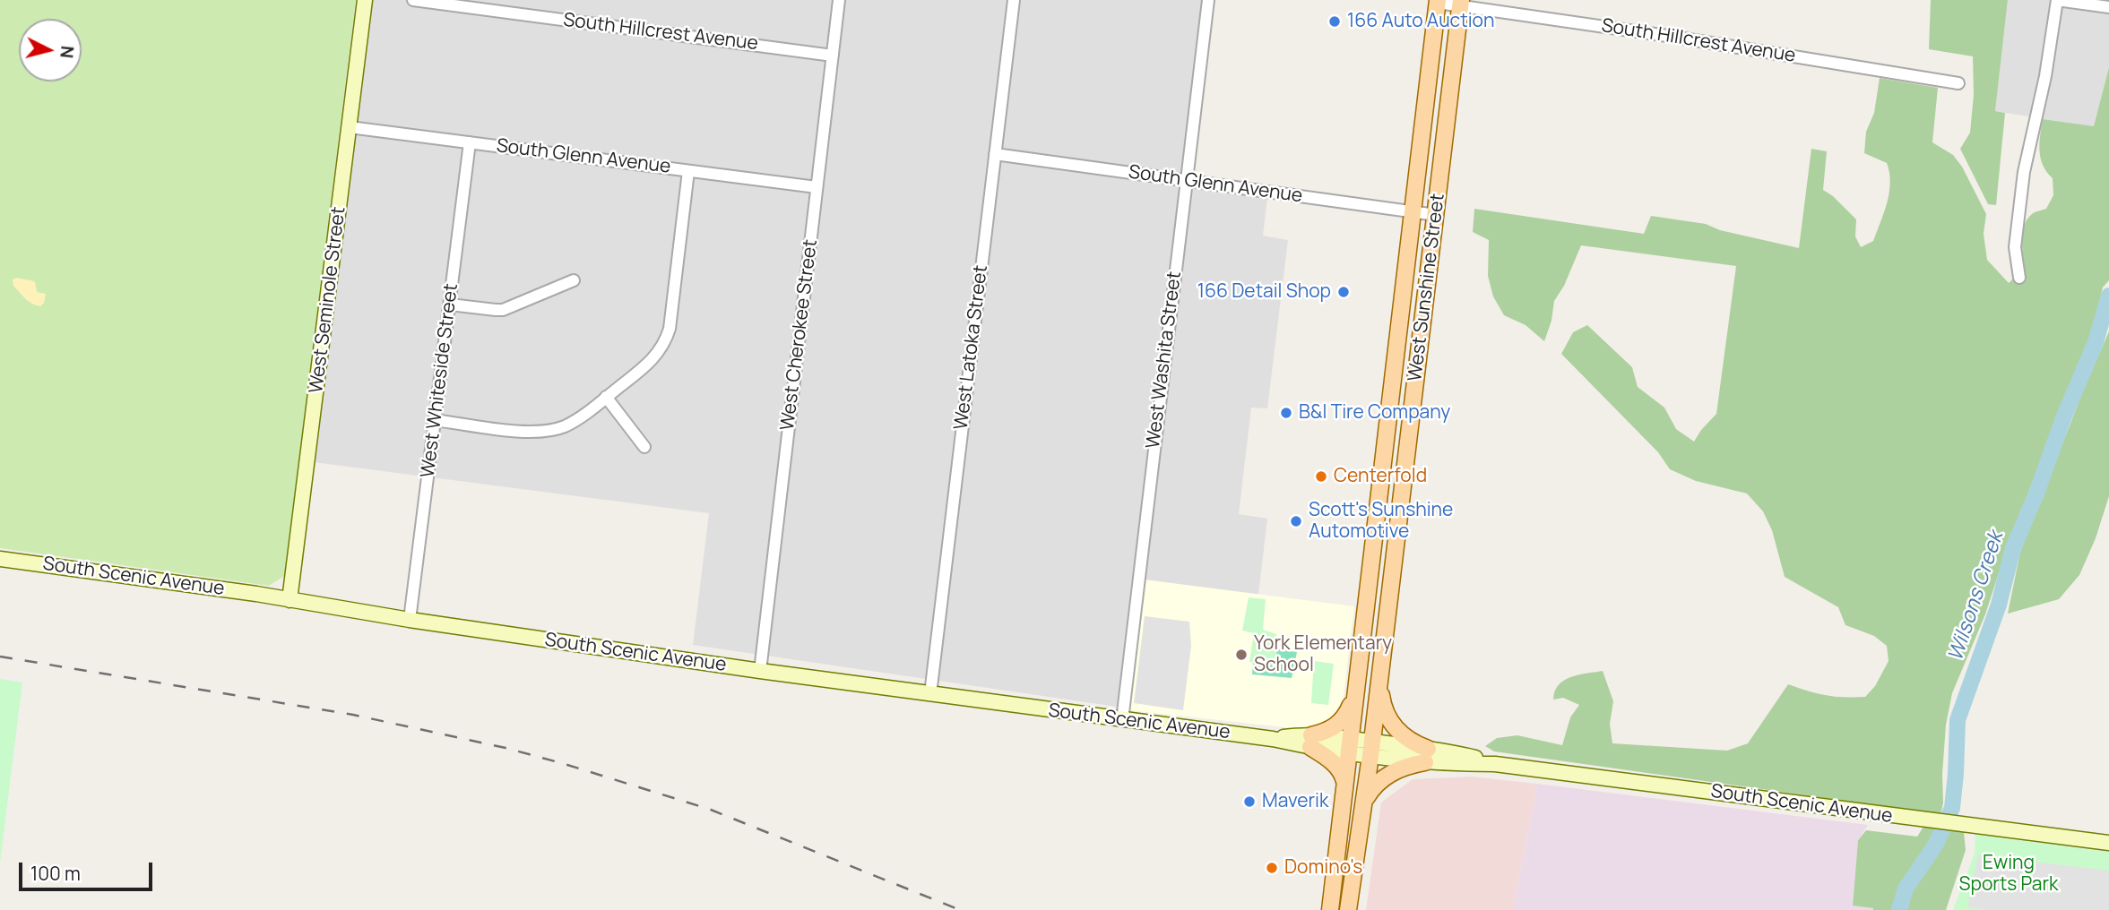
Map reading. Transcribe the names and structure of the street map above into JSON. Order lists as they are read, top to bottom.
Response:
{
  "streets": {
    "main road": ["West Sunshine Street", "West Seminole Street", "South Scenic Avenue"],
    "street": [
      "South Hillcrest Avenue",
      "South Glenn Avenue",
      "West Cherokee Street",
      "West Latoka Street",
      "West Washita Street",
      "West Whiteside Street"
    ]
  },
  "crossings": [
    ["South Hillcrest Avenue", "West Sunshine Street"],
    ["South Hillcrest Avenue", "West Cherokee Street"],
    ["South Glenn Avenue", "West Sunshine Street"],
    ["South Glenn Avenue", "West Seminole Street"],
    ["South Glenn Avenue", "West Cherokee Street"],
    ["South Glenn Avenue", "West Latoka Street"],
    ["South Glenn Avenue", "West Washita Street"],
    ["South Glenn Avenue", "West Whiteside Street"],
    ["West Sunshine Street", "South Scenic Avenue"],
    ["West Seminole Street", "South Scenic Avenue"],
    ["West Cherokee Street", "South Scenic Avenue"],
    ["West Latoka Street", "South Scenic Avenue"],
    ["West Washita Street", "South Scenic Avenue"],
    ["West Whiteside Street", "South Scenic Avenue"]
  ],
  "water": ["Wilsons Creek"],
  "parks": ["Ewing Sports Park"],
  "places": [
    "166 Auto Auction",
    "166 Detail Shop",
    "B&I Tire Company",
    "Centerfold",
    "Scott's Sunshine Automotive",
    "York Elementary School",
    "Maverik",
    "Domino's"
  ],
  "scale_bar": "100 m",
  "north": "right"
}
